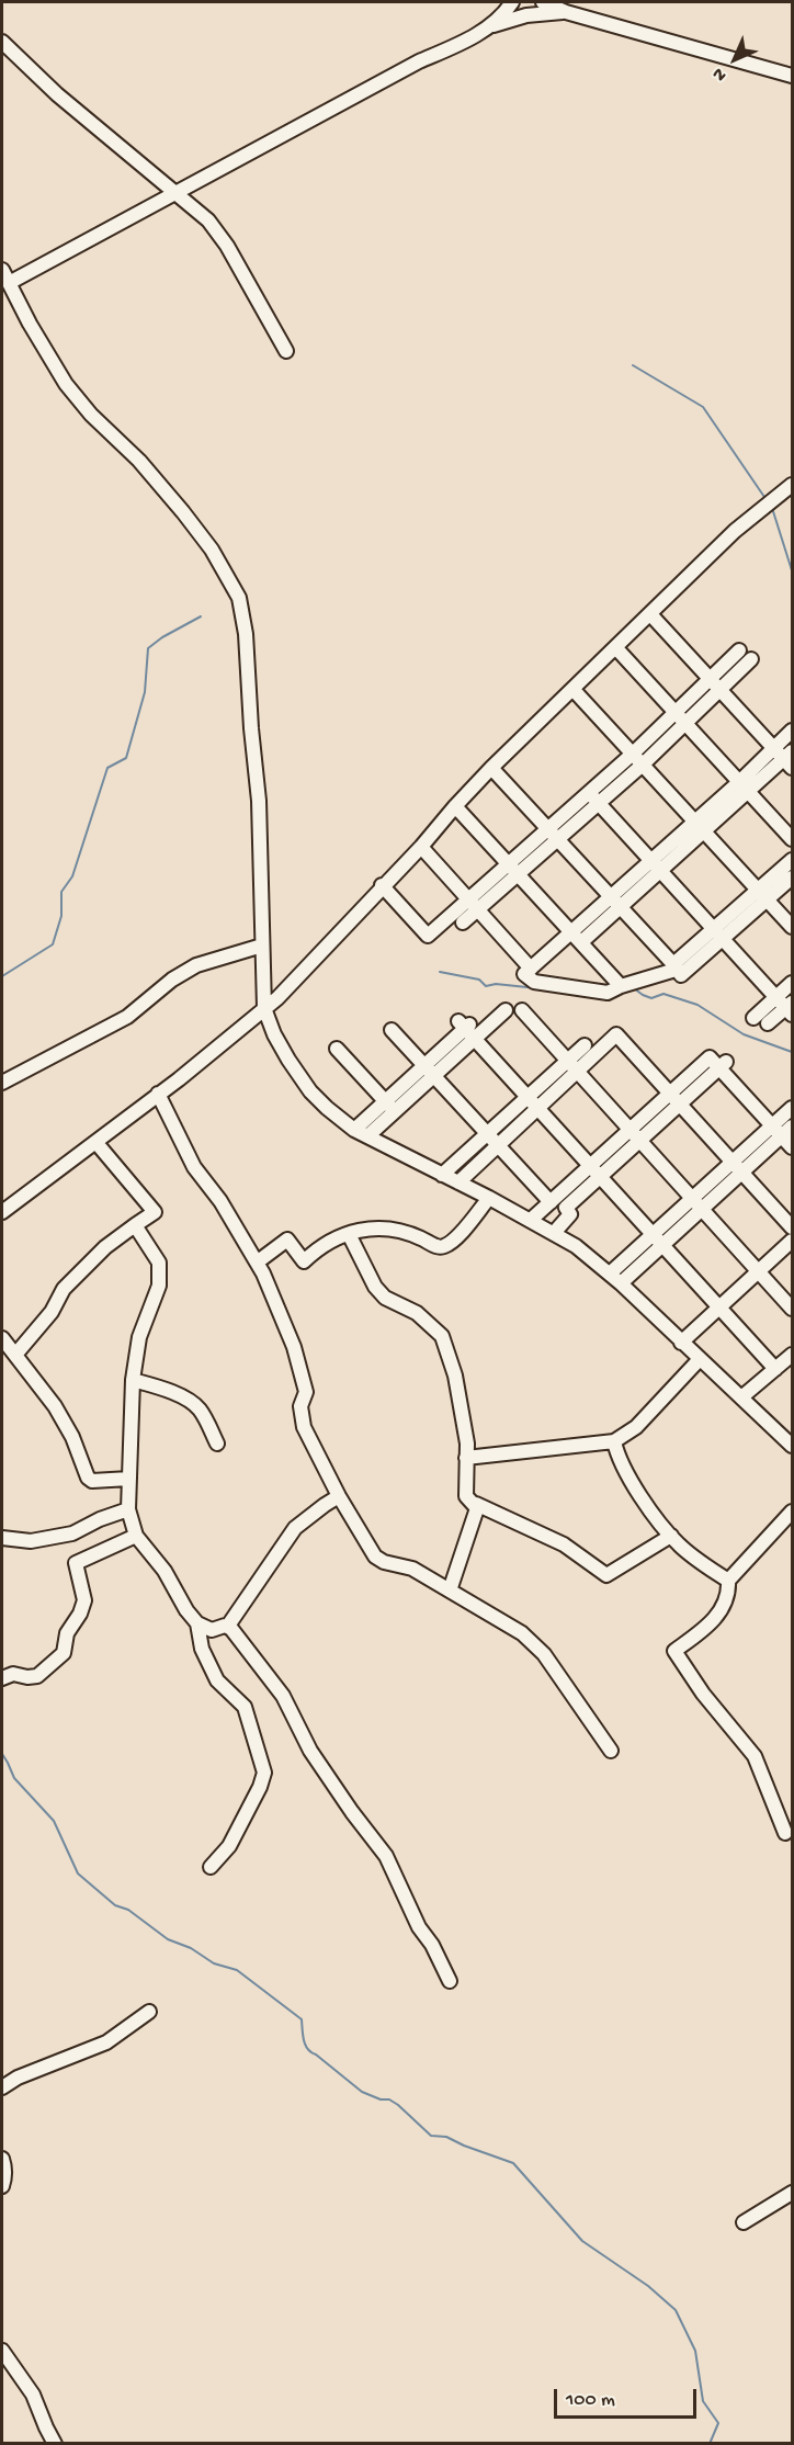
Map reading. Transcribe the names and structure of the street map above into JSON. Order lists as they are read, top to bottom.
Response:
{
  "scale_bar": "100 m",
  "north": "bottom left"
}
